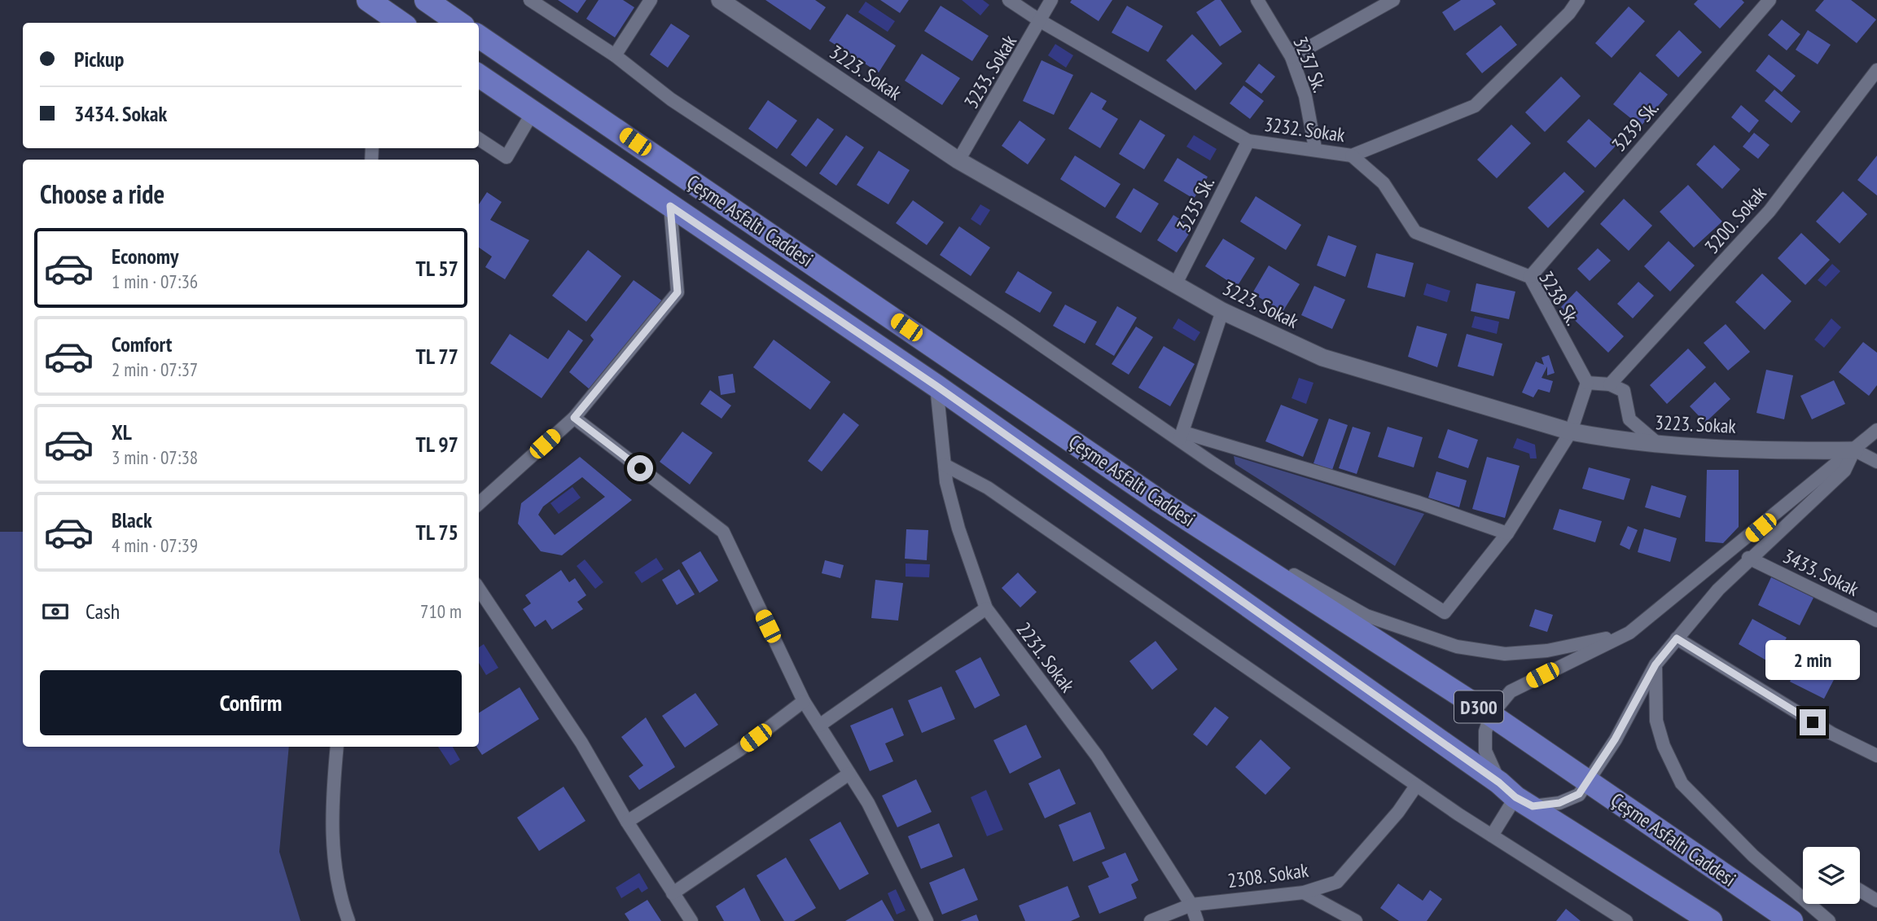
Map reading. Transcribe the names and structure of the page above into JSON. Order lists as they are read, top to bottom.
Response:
{
  "streets": {
    "highway": ["Çeşme Asfaltı Caddesi", "D300"],
    "street": [
      "3237 Sk.",
      "3233. Sokak",
      "3223. Sokak",
      "3239 Sk.",
      "3232. Sokak",
      "3235 Sk.",
      "3200. Sokak",
      "3238 Sk.",
      "3433. Sokak",
      "2231. Sokak",
      "2308. Sokak"
    ]
  },
  "crossings": [
    ["3237 Sk.", "3232. Sokak"],
    ["3233. Sokak", "3223. Sokak"],
    ["3233. Sokak", "3232. Sokak"],
    ["3223. Sokak", "3235 Sk."],
    ["3239 Sk.", "3238 Sk."],
    ["3232. Sokak", "3235 Sk."],
    ["3232. Sokak", "3238 Sk."],
    ["Çeşme Asfaltı Caddesi", "2231. Sokak"],
    ["2231. Sokak", "2308. Sokak"]
  ],
  "page": {
    "banner": ["Pickup", "3434. Sokak"],
    "heading": "Choose a ride",
    "list": [
      {
        "name": "Economy",
        "note": "1 min · 07:36",
        "value": "TL 57"
      },
      {
        "name": "Comfort",
        "note": "2 min · 07:37",
        "value": "TL 77"
      },
      {
        "name": "XL",
        "note": "3 min · 07:38",
        "value": "TL 97"
      },
      {
        "name": "Black",
        "note": "4 min · 07:39",
        "value": "TL 75"
      }
    ],
    "pay": ["Cash", "710 m"],
    "bubble": "2 min",
    "buttons": "Confirm"
  }
}
